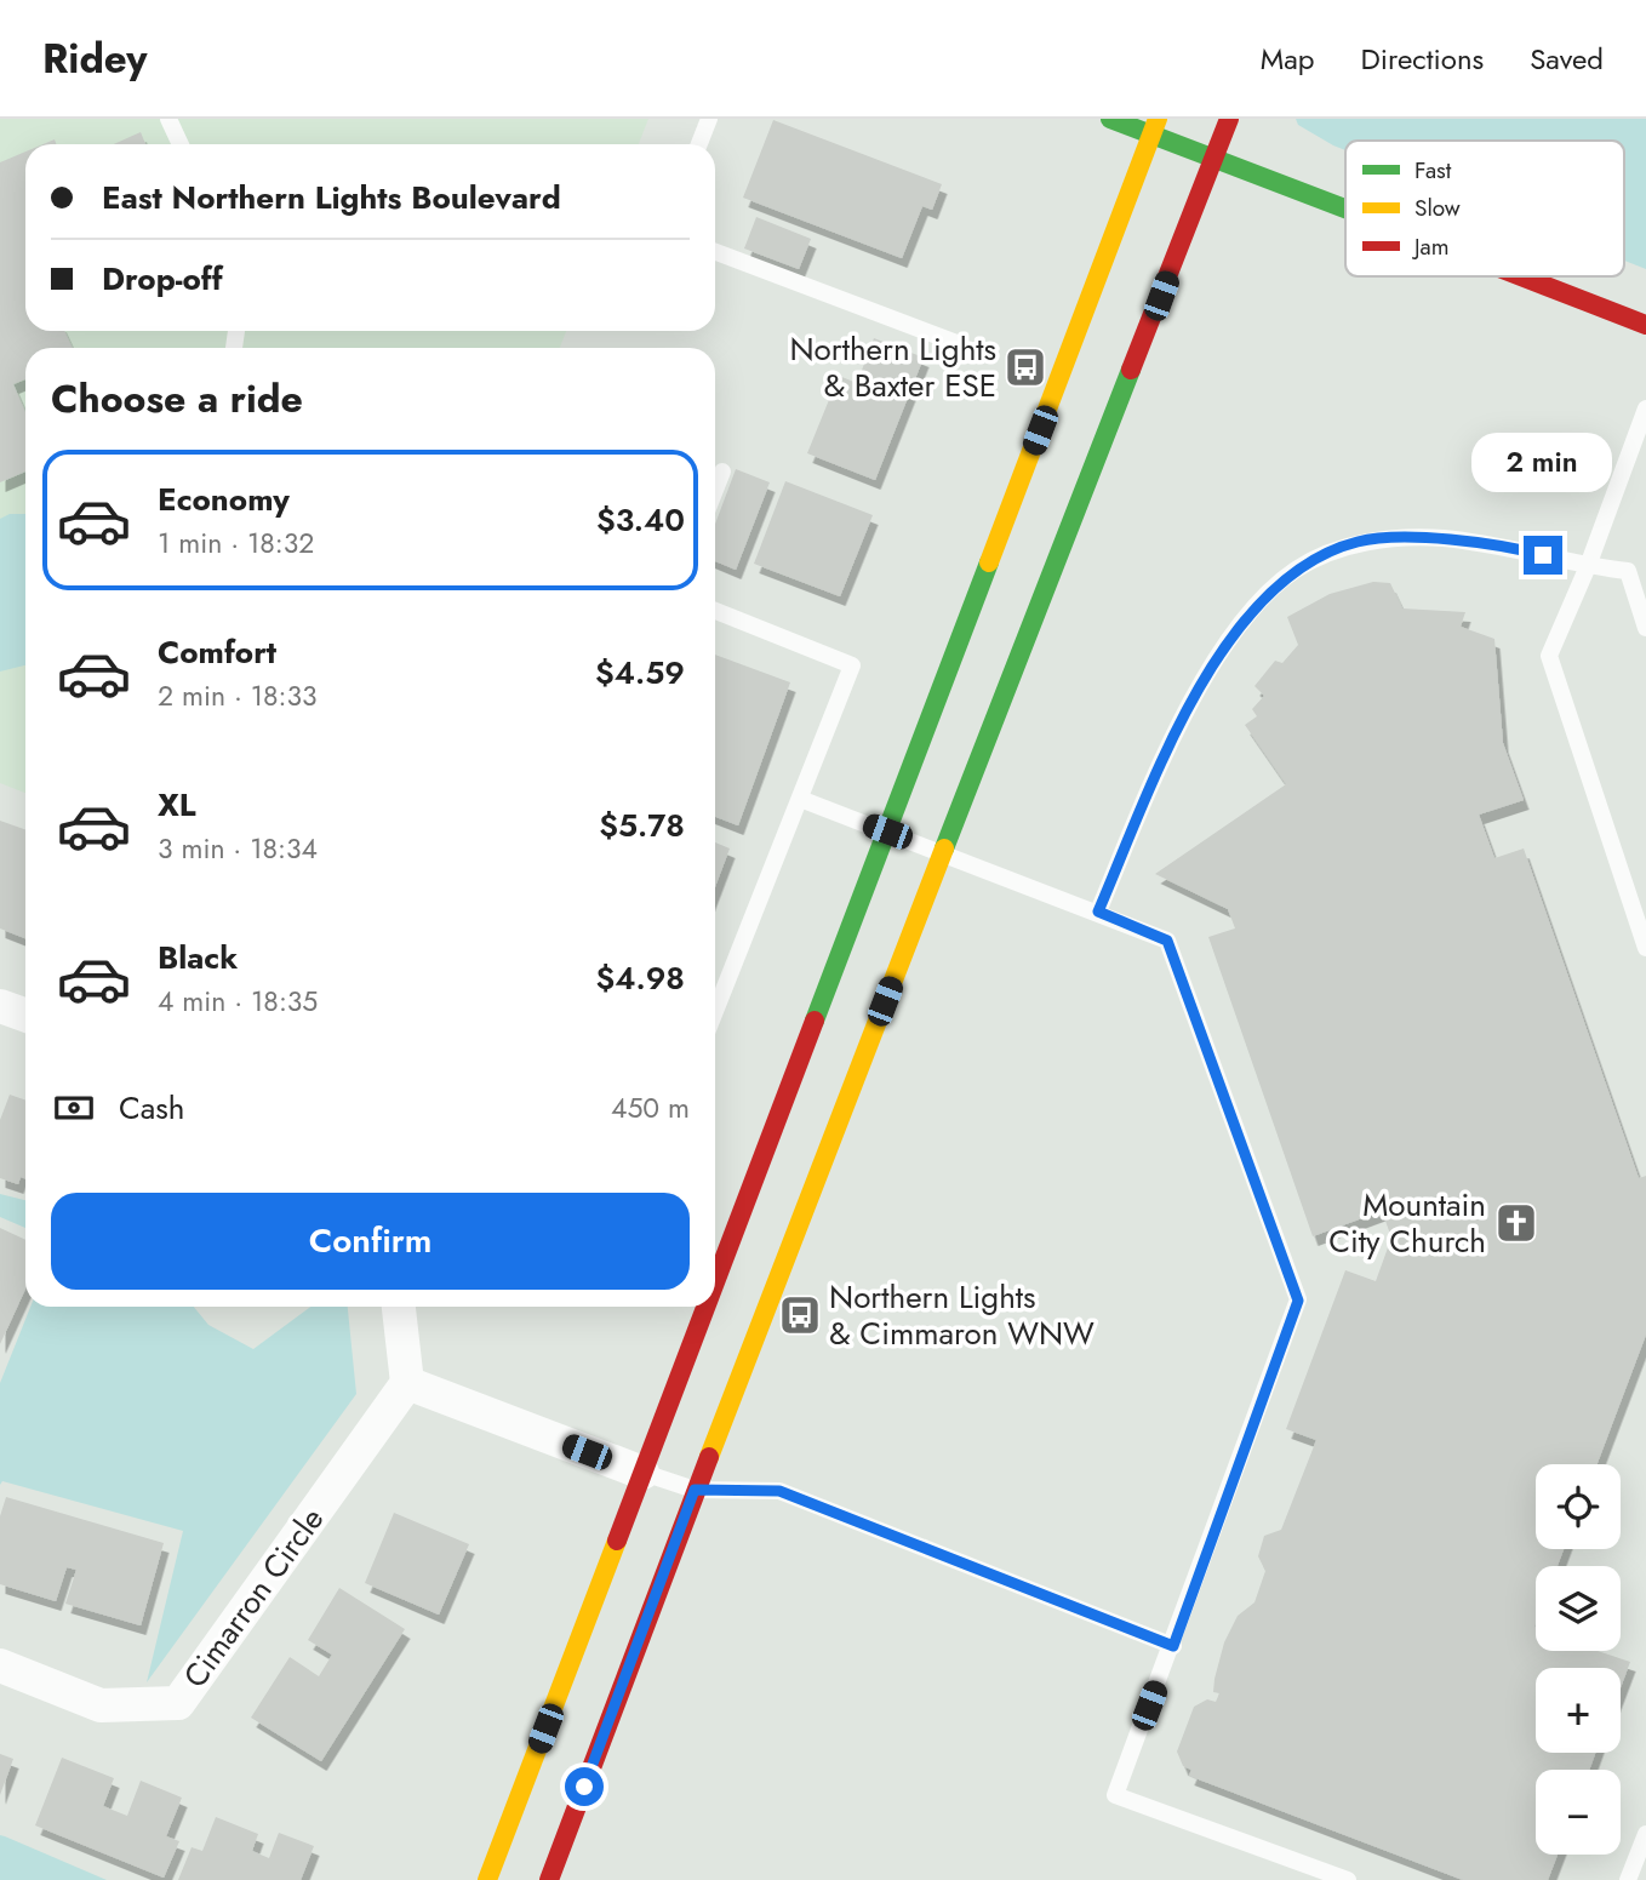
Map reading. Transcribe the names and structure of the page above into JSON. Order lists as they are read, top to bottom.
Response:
{
  "streets": {
    "street": ["Cimarron Circle"]
  },
  "places": {
    "bus stop": ["Northern Lights & Baxter ESE", "Northern Lights & Cimmaron WNW"],
    "church": ["Mountain City Church"]
  },
  "legend": ["Fast", "Slow", "Jam"],
  "page": {
    "header": "Ridey",
    "nav": ["Map", "Directions", "Saved"],
    "banner": ["East Northern Lights Boulevard", "Drop-off"],
    "heading": "Choose a ride",
    "bubble": "2 min",
    "list": [
      {
        "name": "Economy",
        "note": "1 min · 18:32",
        "value": "$3.40"
      },
      {
        "name": "Comfort",
        "note": "2 min · 18:33",
        "value": "$4.59"
      },
      {
        "name": "XL",
        "note": "3 min · 18:34",
        "value": "$5.78"
      },
      {
        "name": "Black",
        "note": "4 min · 18:35",
        "value": "$4.98"
      }
    ],
    "pay": ["Cash", "450 m"],
    "buttons": "Confirm",
    "map_buttons": ["+", "−"]
  }
}
